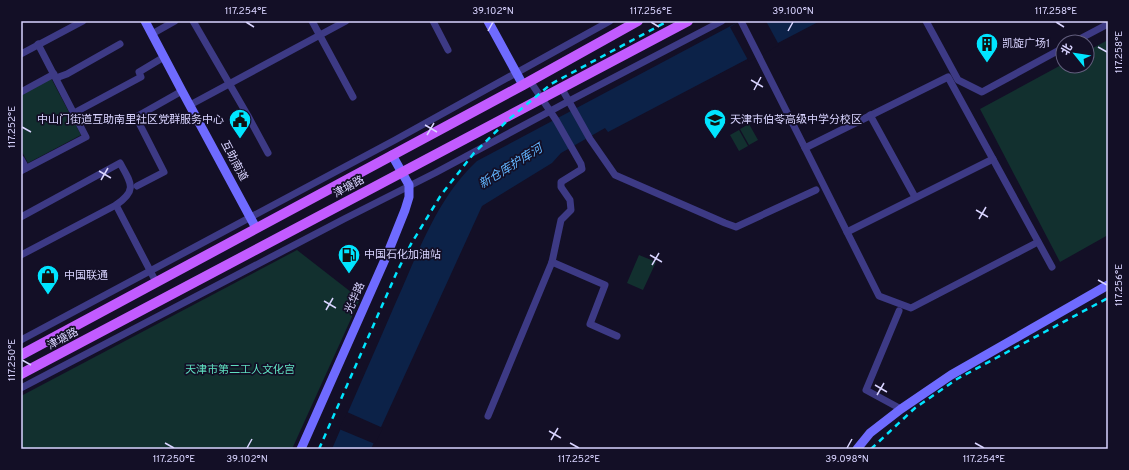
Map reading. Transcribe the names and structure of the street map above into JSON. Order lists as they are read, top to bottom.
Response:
{
  "streets": {
    "main road": ["津塘路"],
    "street": ["互助南道", "光华路"]
  },
  "crossings": [
    ["互助南道", "津塘路"]
  ],
  "water": ["新仓库护库河"],
  "parks": ["天津市第二工人文化宫"],
  "places": {
    "building": ["凯旋广场1"],
    "public building": ["中山门街道互助南里社区党群服务中心"],
    "school or university": ["天津市伯苓高级中学分校区"],
    "fuel station": ["中国石化加油站"],
    "shop": ["中国联通"]
  },
  "north": "top left",
  "coordinates": [
    "117.254°E",
    "39.102°N",
    "117.256°E",
    "39.100°N",
    "117.258°E",
    "117.252°E",
    "117.250°E",
    "39.098°N"
  ]
}
